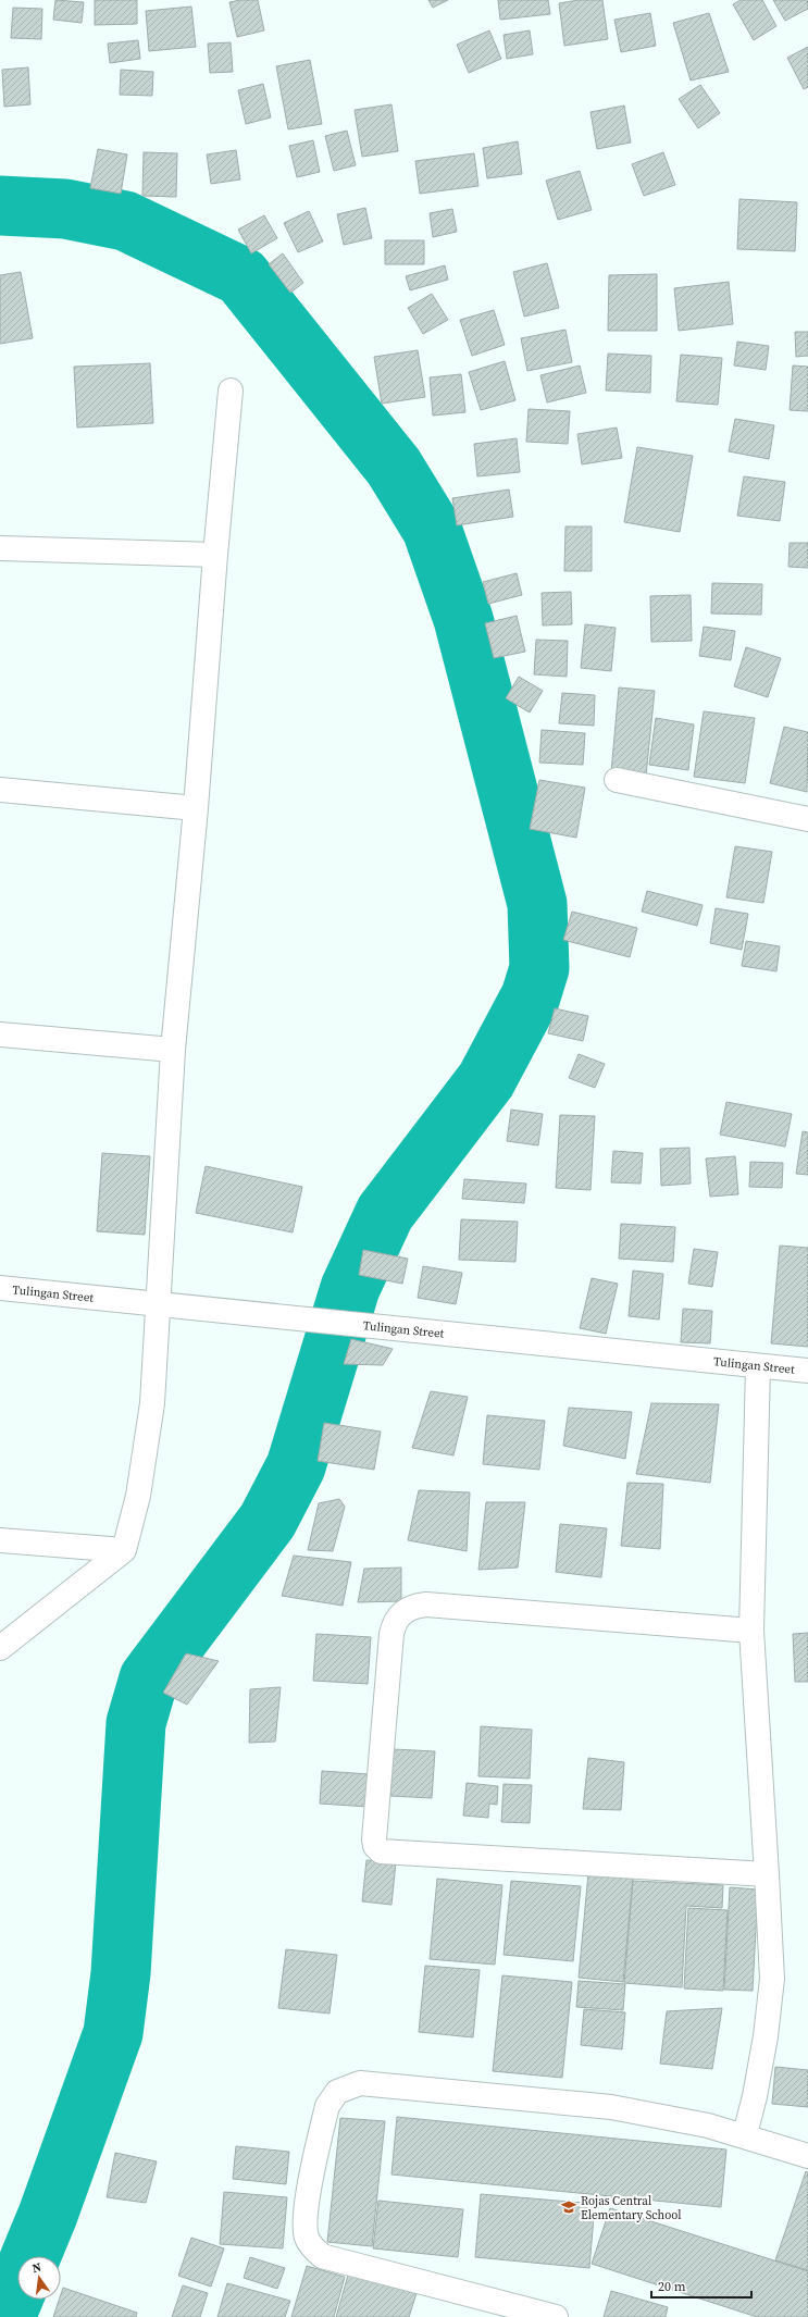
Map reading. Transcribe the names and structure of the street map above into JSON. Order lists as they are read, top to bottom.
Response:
{
  "streets": {
    "street": ["Tulingan Street"]
  },
  "places": {
    "school or university": ["Rojas Central Elementary School"]
  },
  "scale_bar": "20 m",
  "north": "top"
}
